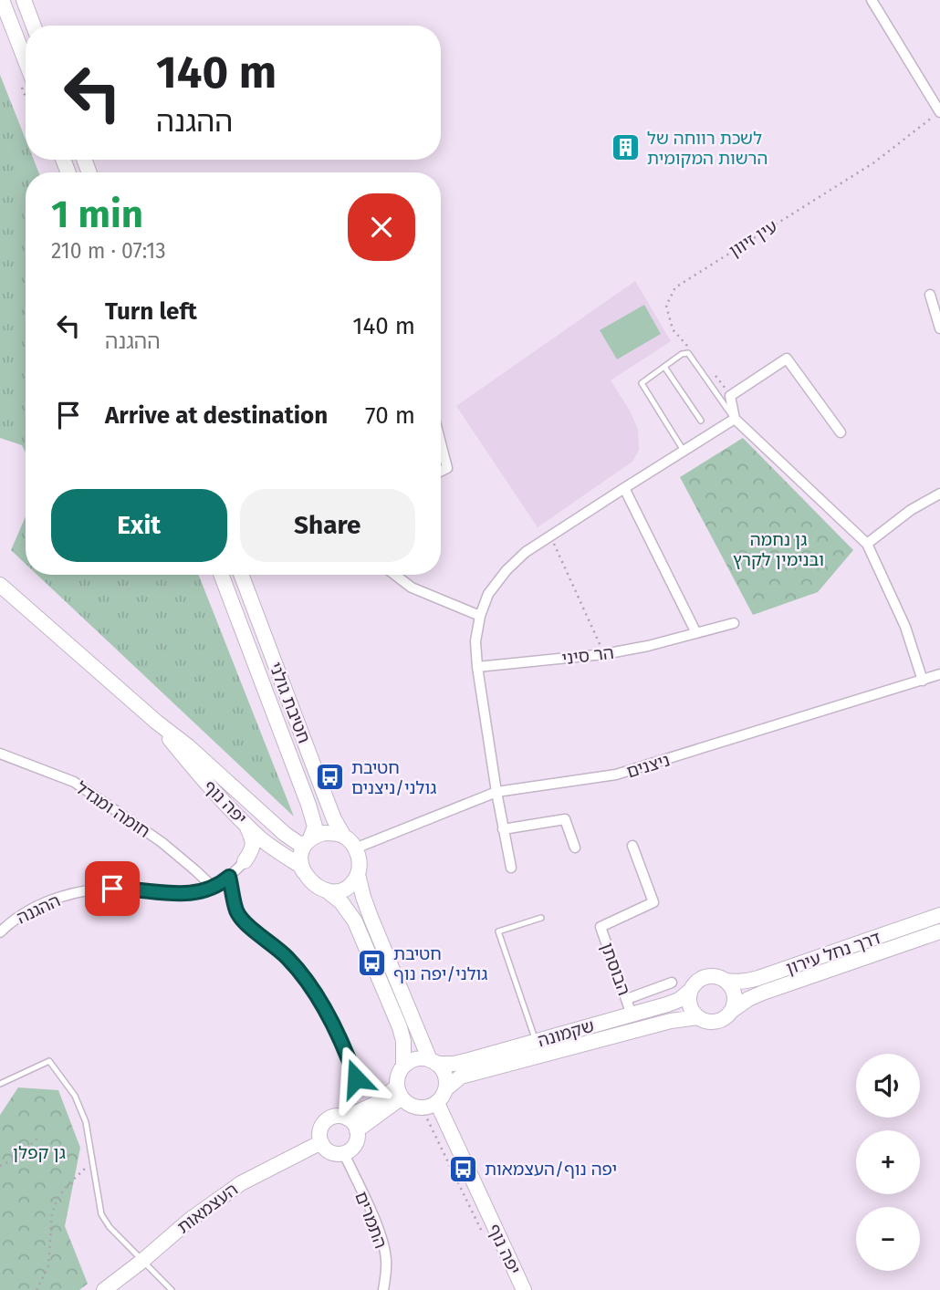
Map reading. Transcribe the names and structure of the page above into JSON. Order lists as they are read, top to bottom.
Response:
{
  "streets": {
    "street": [
      "הר סיני",
      "חטיבת גולני",
      "ניצנים",
      "יפה נוף",
      "חומה ומגדל",
      "ההגנה",
      "דרך נחל עירון",
      "הבוסתן",
      "שקמונה",
      "העצמאות",
      "התמרים"
    ],
    "path": ["עין זיוון"]
  },
  "crossings": [
    ["חטיבת גולני", "ניצנים"],
    ["חטיבת גולני", "יפה נוף"],
    ["ניצנים", "יפה נוף"],
    ["יפה נוף", "שקמונה"],
    ["חומה ומגדל", "ההגנה"],
    ["דרך נחל עירון", "שקמונה"],
    ["הבוסתן", "שקמונה"],
    ["העצמאות", "התמרים"]
  ],
  "parks": ["גן נחמה ובנימין לקרץ", "גן קפלן"],
  "places": {
    "building": ["לשכת רווחה של הרשות המקומית"],
    "bus stop": ["חטיבת גולני/ניצנים", "חטיבת גולני/יפה נוף", "יפה נוף/העצמאות"]
  },
  "page": {
    "turn": ["140 m", "ההגנה"],
    "heading": ["1 min", "210 m · 07:13"],
    "list": [
      {
        "name": "Turn left",
        "note": "ההגנה",
        "value": "140 m"
      },
      {
        "name": "Arrive at destination",
        "value": "70 m"
      }
    ],
    "buttons": ["Exit", "Share"],
    "map_buttons": ["+", "−"]
  }
}
